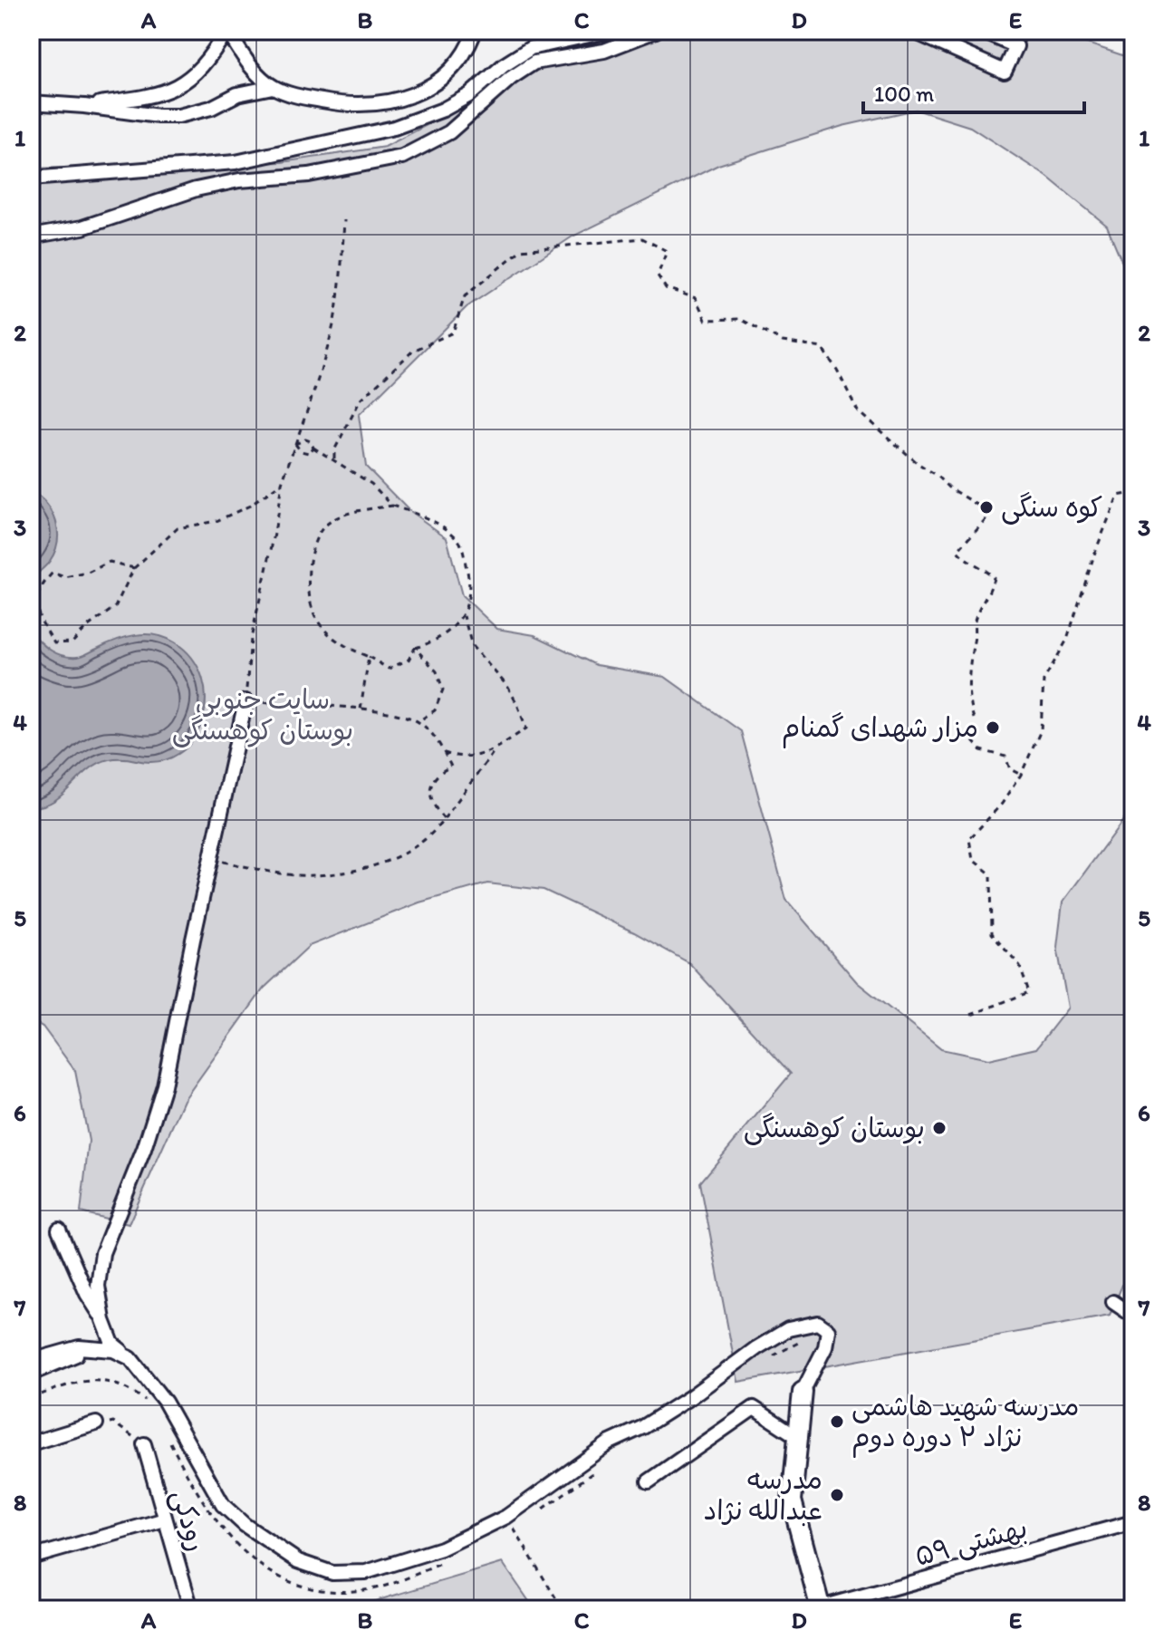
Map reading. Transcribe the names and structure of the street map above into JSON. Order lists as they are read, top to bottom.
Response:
{
  "streets": {
    "street": ["رودکی", "بهشتی ۵۹"]
  },
  "parks": ["سایت جنوبی بوستان کوهسنگی"],
  "places": [
    "کوه سنگی",
    "مزار شهدای گمنام",
    "بوستان کوهسنگی",
    "مدرسه شهید هاشمی نژاد ۲ دوره دوم",
    "مدرسه عبدالله نژاد"
  ],
  "scale_bar": "100 m",
  "grid": {
    "columns": [
      "A",
      "B",
      "C",
      "D",
      "E"
    ],
    "rows": [
      "1",
      "2",
      "3",
      "4",
      "5",
      "6",
      "7",
      "8"
    ]
  }
}
